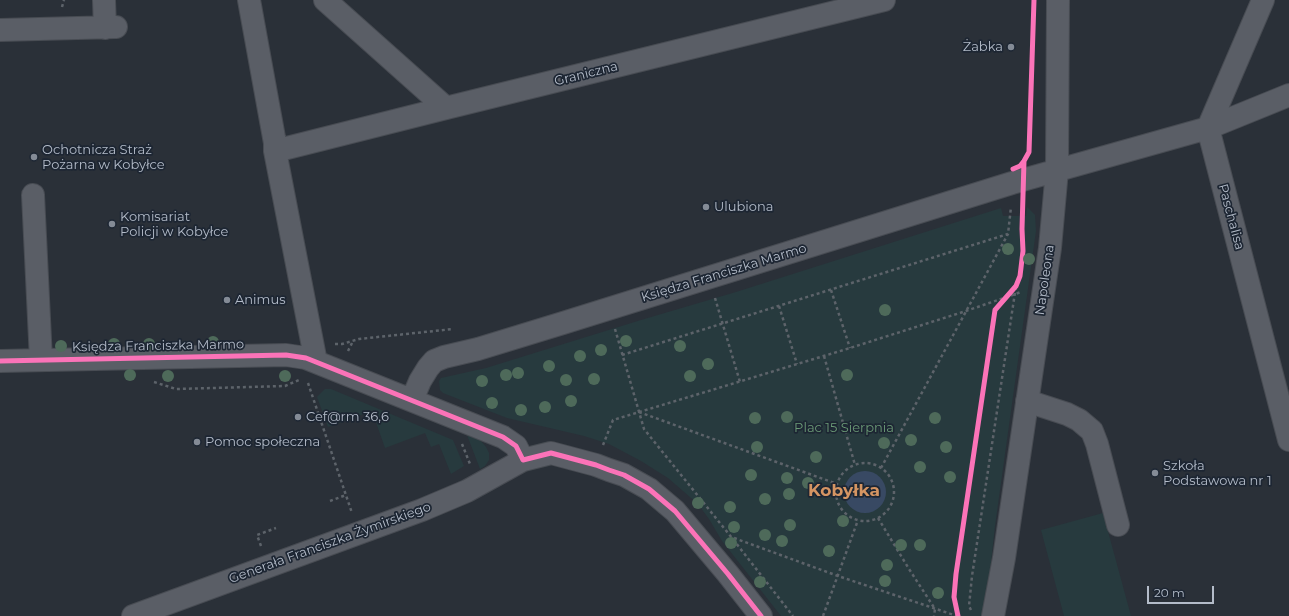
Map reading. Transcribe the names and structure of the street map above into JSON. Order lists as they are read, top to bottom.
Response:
{
  "streets": {
    "street": [
      "Graniczna",
      "Paschalisa",
      "Księdza Franciszka Marmo",
      "Napoleona",
      "Generała Franciszka Żymirskiego"
    ]
  },
  "crossings": [
    ["Paschalisa", "Księdza Franciszka Marmo"],
    ["Księdza Franciszka Marmo", "Napoleona"],
    ["Księdza Franciszka Marmo", "Generała Franciszka Żymirskiego"]
  ],
  "districts": ["Kobyłka"],
  "parks": ["Plac 15 Sierpnia"],
  "places": [
    "Żabka",
    "Ochotnicza Straż Pożarna w Kobyłce",
    "Ulubiona",
    "Komisariat Policji w Kobyłce",
    "Animus",
    "Cef@rm 36,6",
    "Pomoc społeczna",
    "Szkoła Podstawowa nr 1"
  ],
  "scale_bar": "20 m"
}
